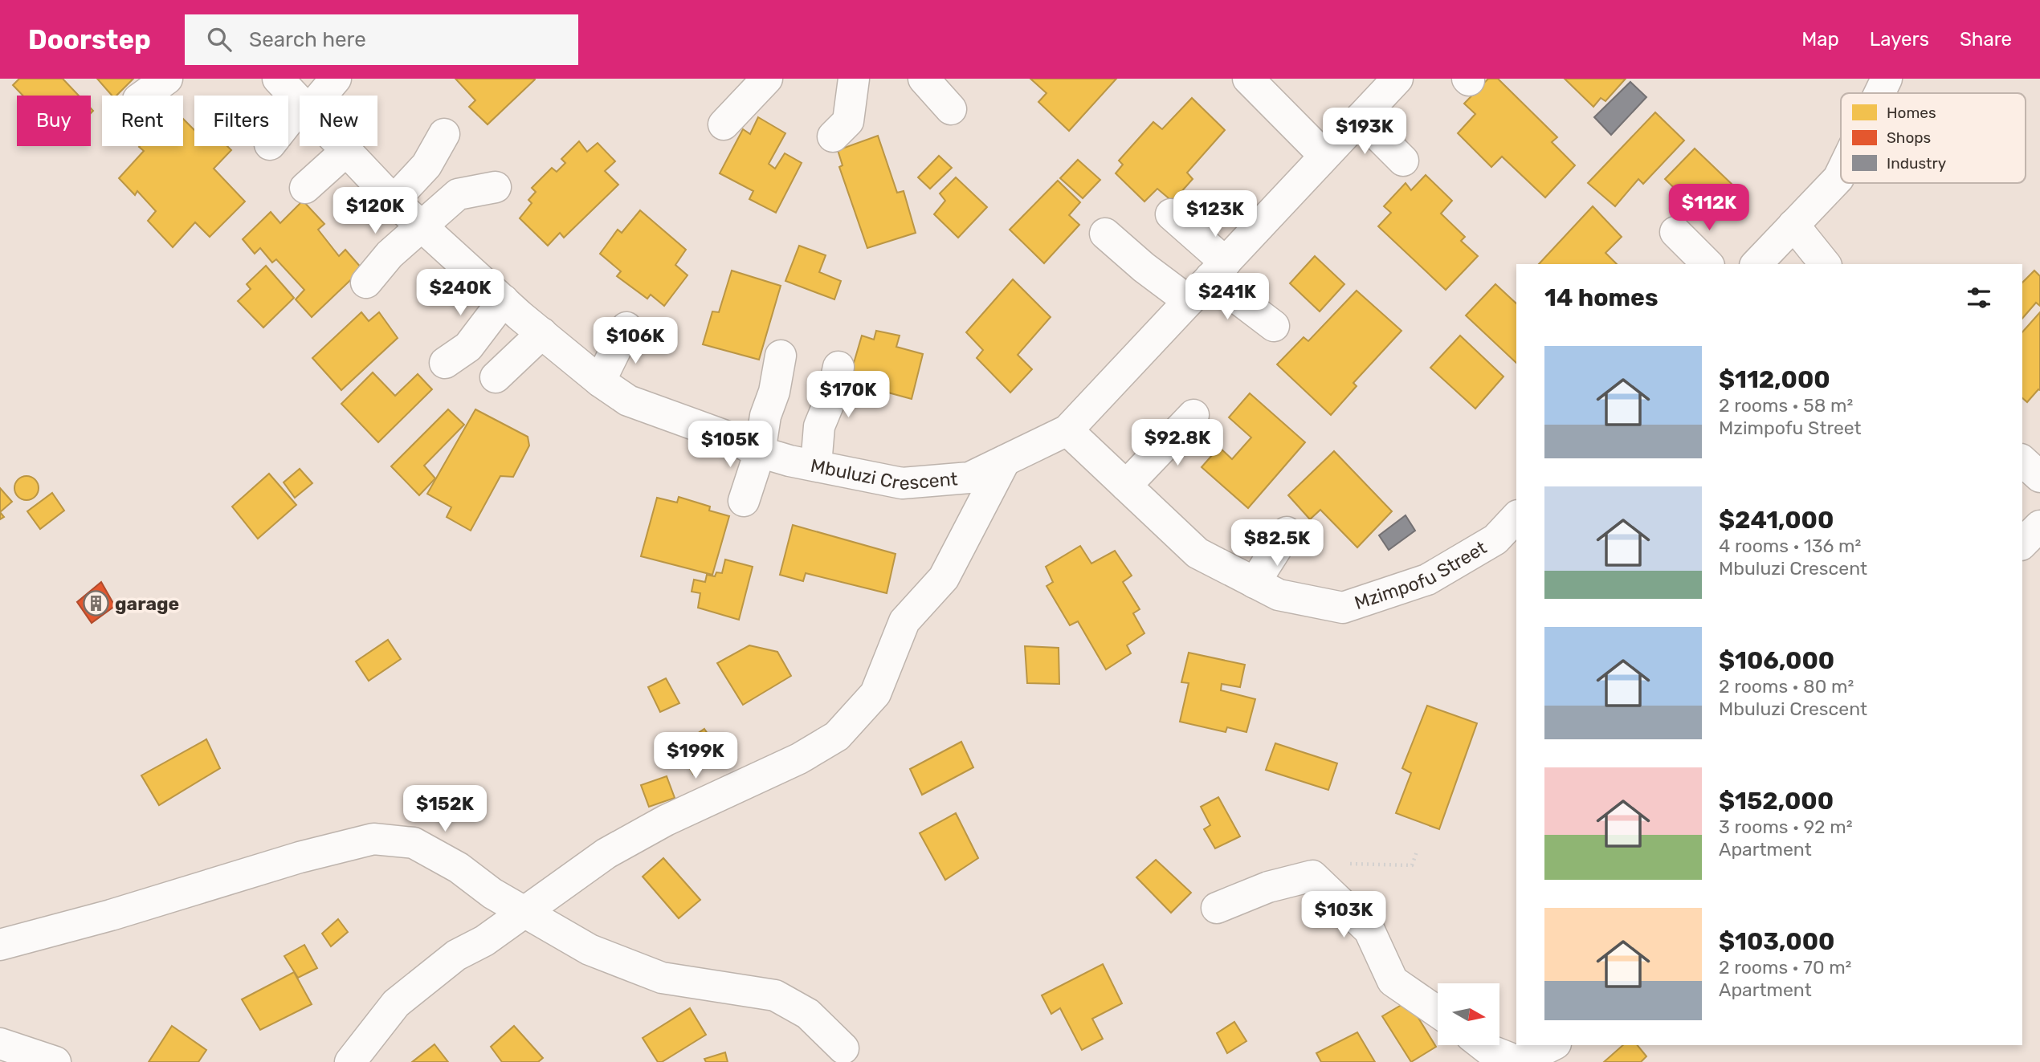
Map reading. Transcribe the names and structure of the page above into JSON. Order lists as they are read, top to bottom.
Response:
{
  "streets": {
    "street": ["Mbuluzi Crescent", "Mzimpofu Street"]
  },
  "crossings": [
    ["Mbuluzi Crescent", "Mzimpofu Street"]
  ],
  "places": {
    "building": ["garage"]
  },
  "legend": ["Homes", "Shops", "Industry"],
  "north": "right",
  "page": {
    "header": "Doorstep",
    "search": "Search here",
    "nav": ["Map", "Layers", "Share"],
    "chip": [
      "Buy",
      "Rent",
      "Filters",
      "New"
    ],
    "price": [
      "$193K",
      "$112K",
      "$120K",
      "$123K",
      "$240K",
      "$241K",
      "$106K",
      "$170K",
      "$92.8K",
      "$105K",
      "$82.5K",
      "$199K",
      "$152K",
      "$103K"
    ],
    "heading": "14 homes",
    "list": [
      {
        "name": "$112,000",
        "note": "2 rooms · 58 m² · Mzimpofu Street"
      },
      {
        "name": "$241,000",
        "note": "4 rooms · 136 m² · Mbuluzi Crescent"
      },
      {
        "name": "$106,000",
        "note": "2 rooms · 80 m² · Mbuluzi Crescent"
      },
      {
        "name": "$152,000",
        "note": "3 rooms · 92 m² · Apartment"
      },
      {
        "name": "$103,000",
        "note": "2 rooms · 70 m² · Apartment"
      }
    ]
  }
}
